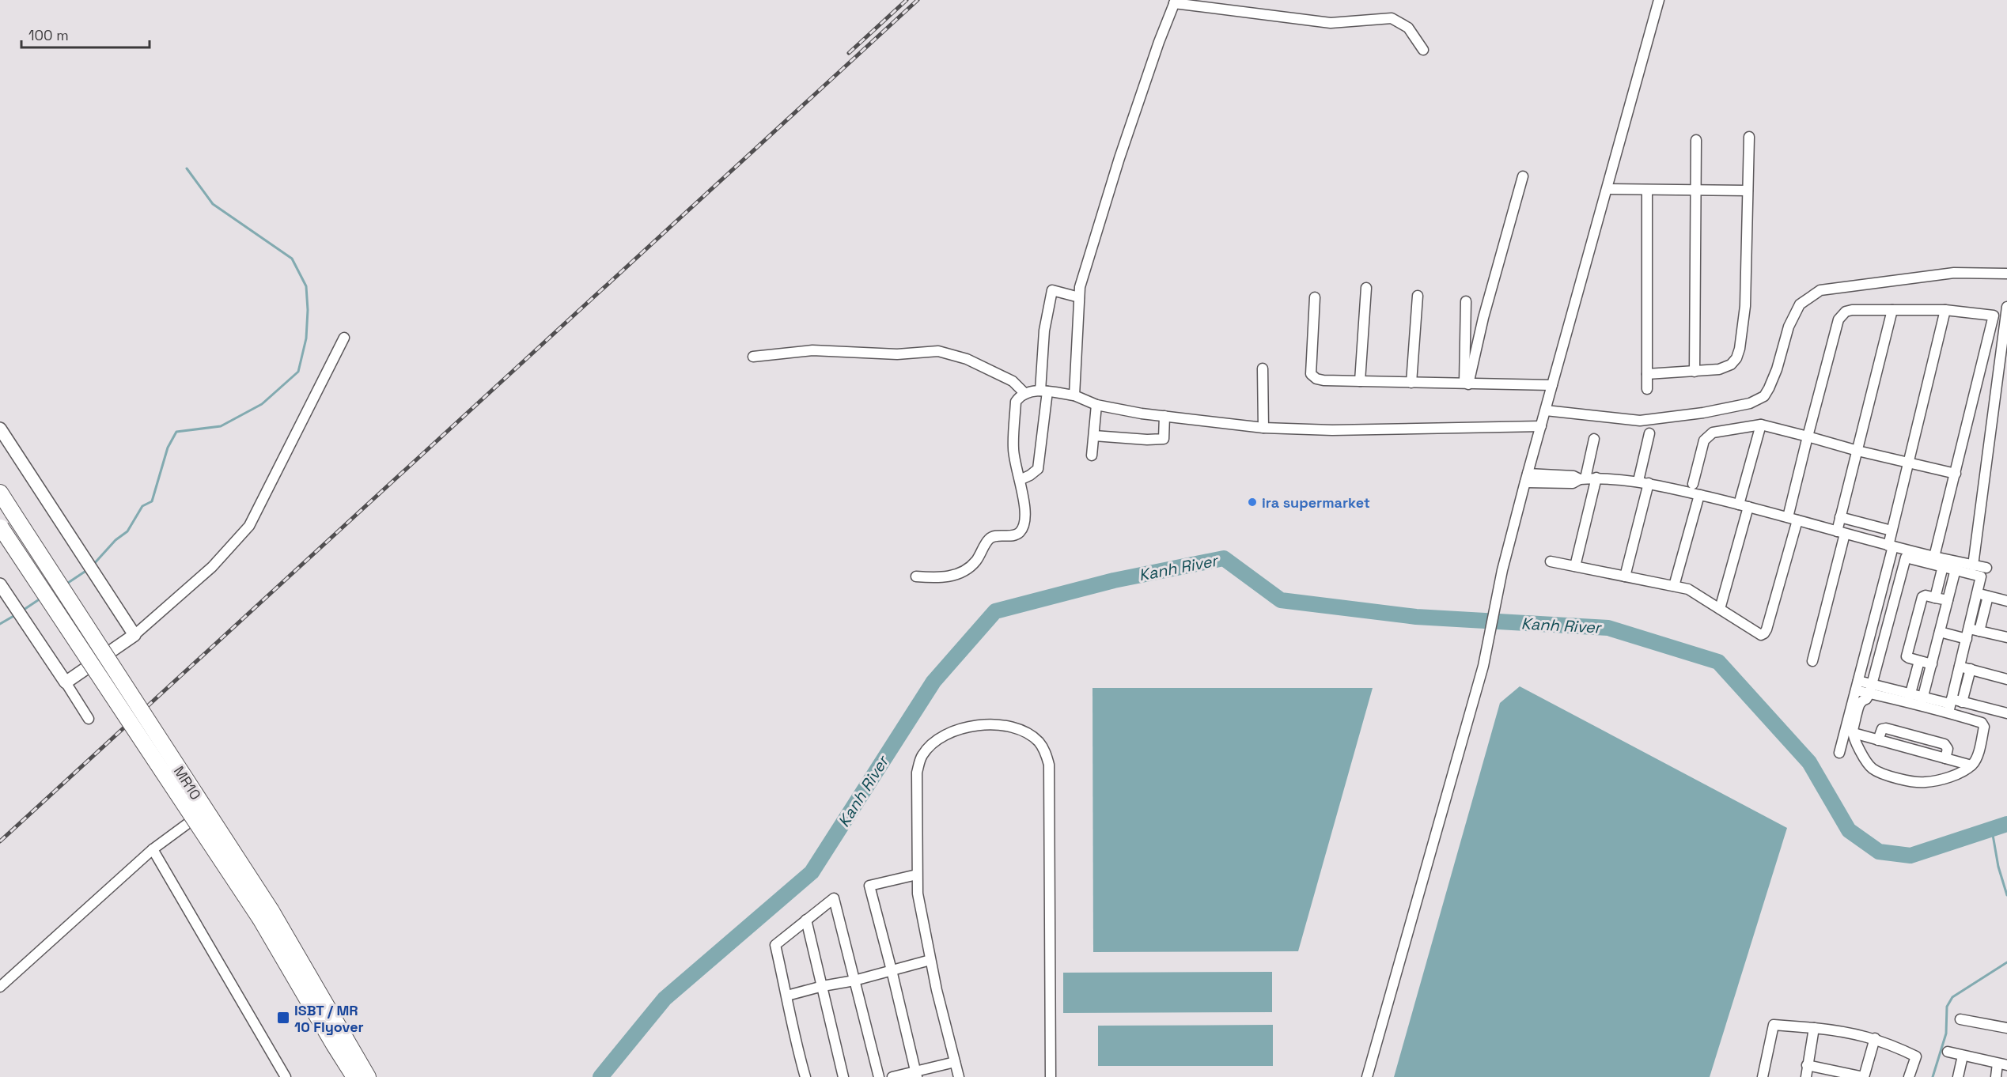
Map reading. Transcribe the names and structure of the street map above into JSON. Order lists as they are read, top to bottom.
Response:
{
  "streets": {
    "main road": ["MR10"]
  },
  "water": ["Kanh River"],
  "places": {
    "other": ["ira supermarket"],
    "transit": ["ISBT / MR 10 Flyover"]
  },
  "scale_bar": "100 m"
}
